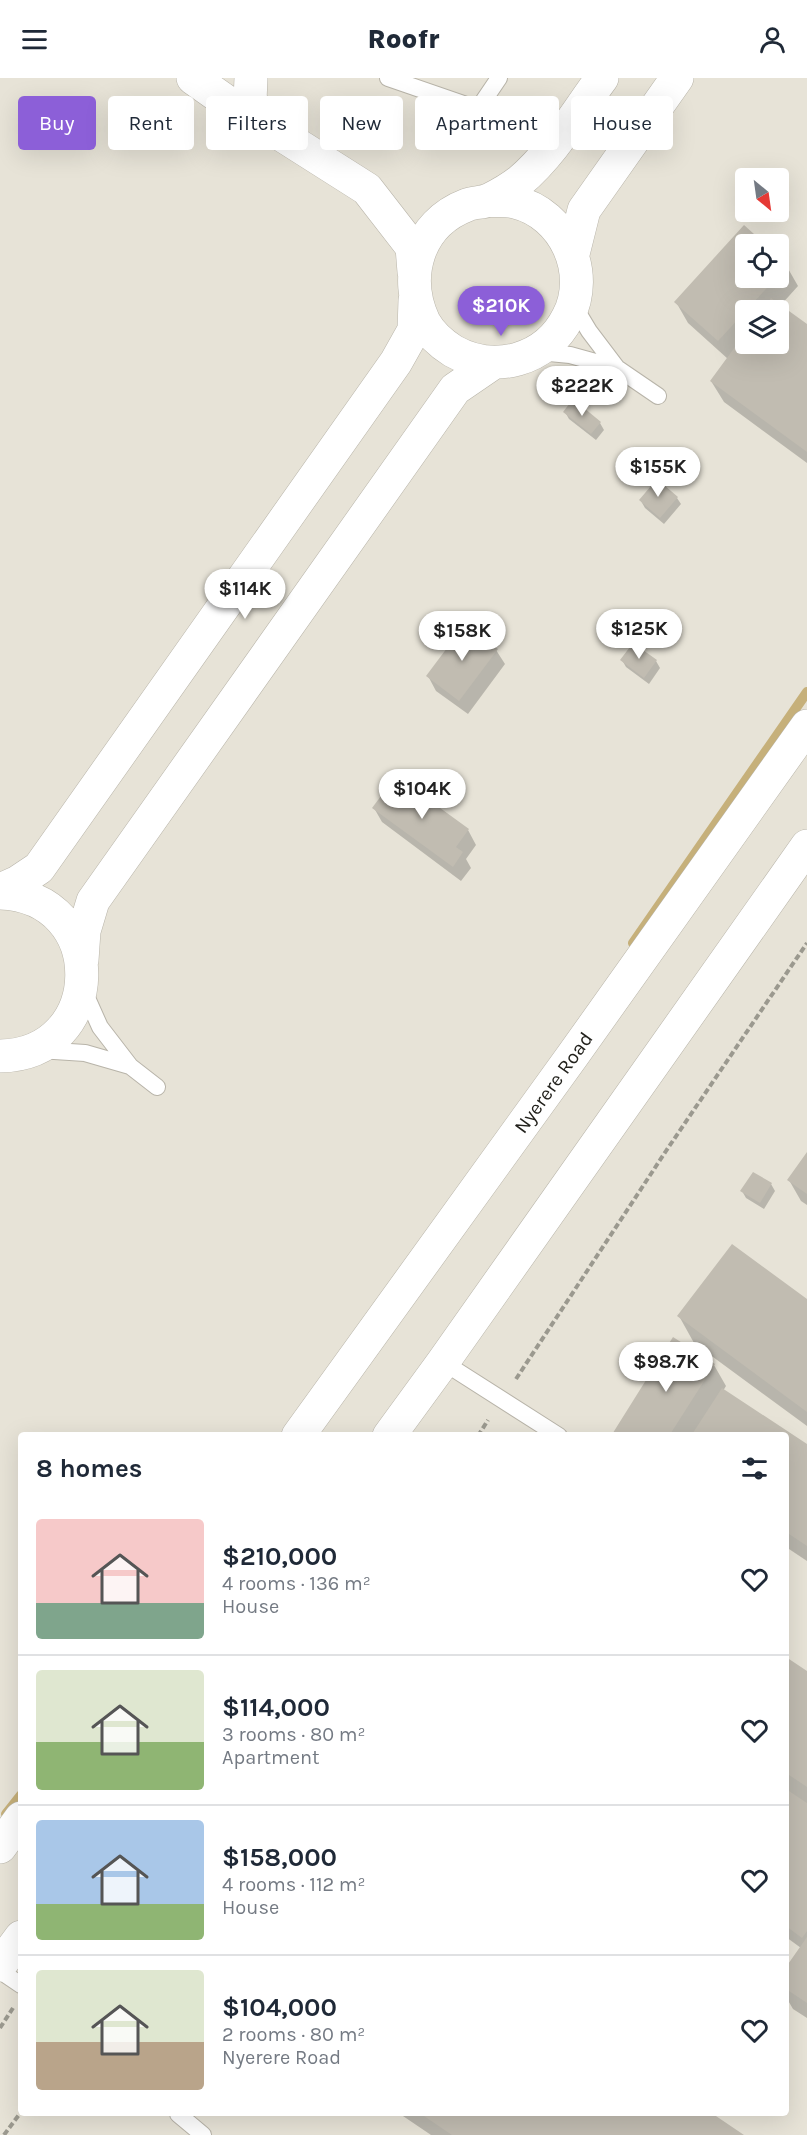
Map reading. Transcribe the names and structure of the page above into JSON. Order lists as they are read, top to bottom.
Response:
{
  "streets": {
    "main road": ["Nyerere Road"]
  },
  "north": "bottom right",
  "page": {
    "header": "Roofr",
    "chip": [
      "Buy",
      "Rent",
      "Filters",
      "New",
      "Apartment",
      "House"
    ],
    "price": [
      "$210K",
      "$222K",
      "$155K",
      "$114K",
      "$125K",
      "$158K",
      "$104K",
      "$98.7K"
    ],
    "heading": "8 homes",
    "list": [
      {
        "name": "$210,000",
        "note": "4 rooms · 136 m² · House"
      },
      {
        "name": "$114,000",
        "note": "3 rooms · 80 m² · Apartment"
      },
      {
        "name": "$158,000",
        "note": "4 rooms · 112 m² · House"
      },
      {
        "name": "$104,000",
        "note": "2 rooms · 80 m² · Nyerere Road"
      }
    ]
  }
}
